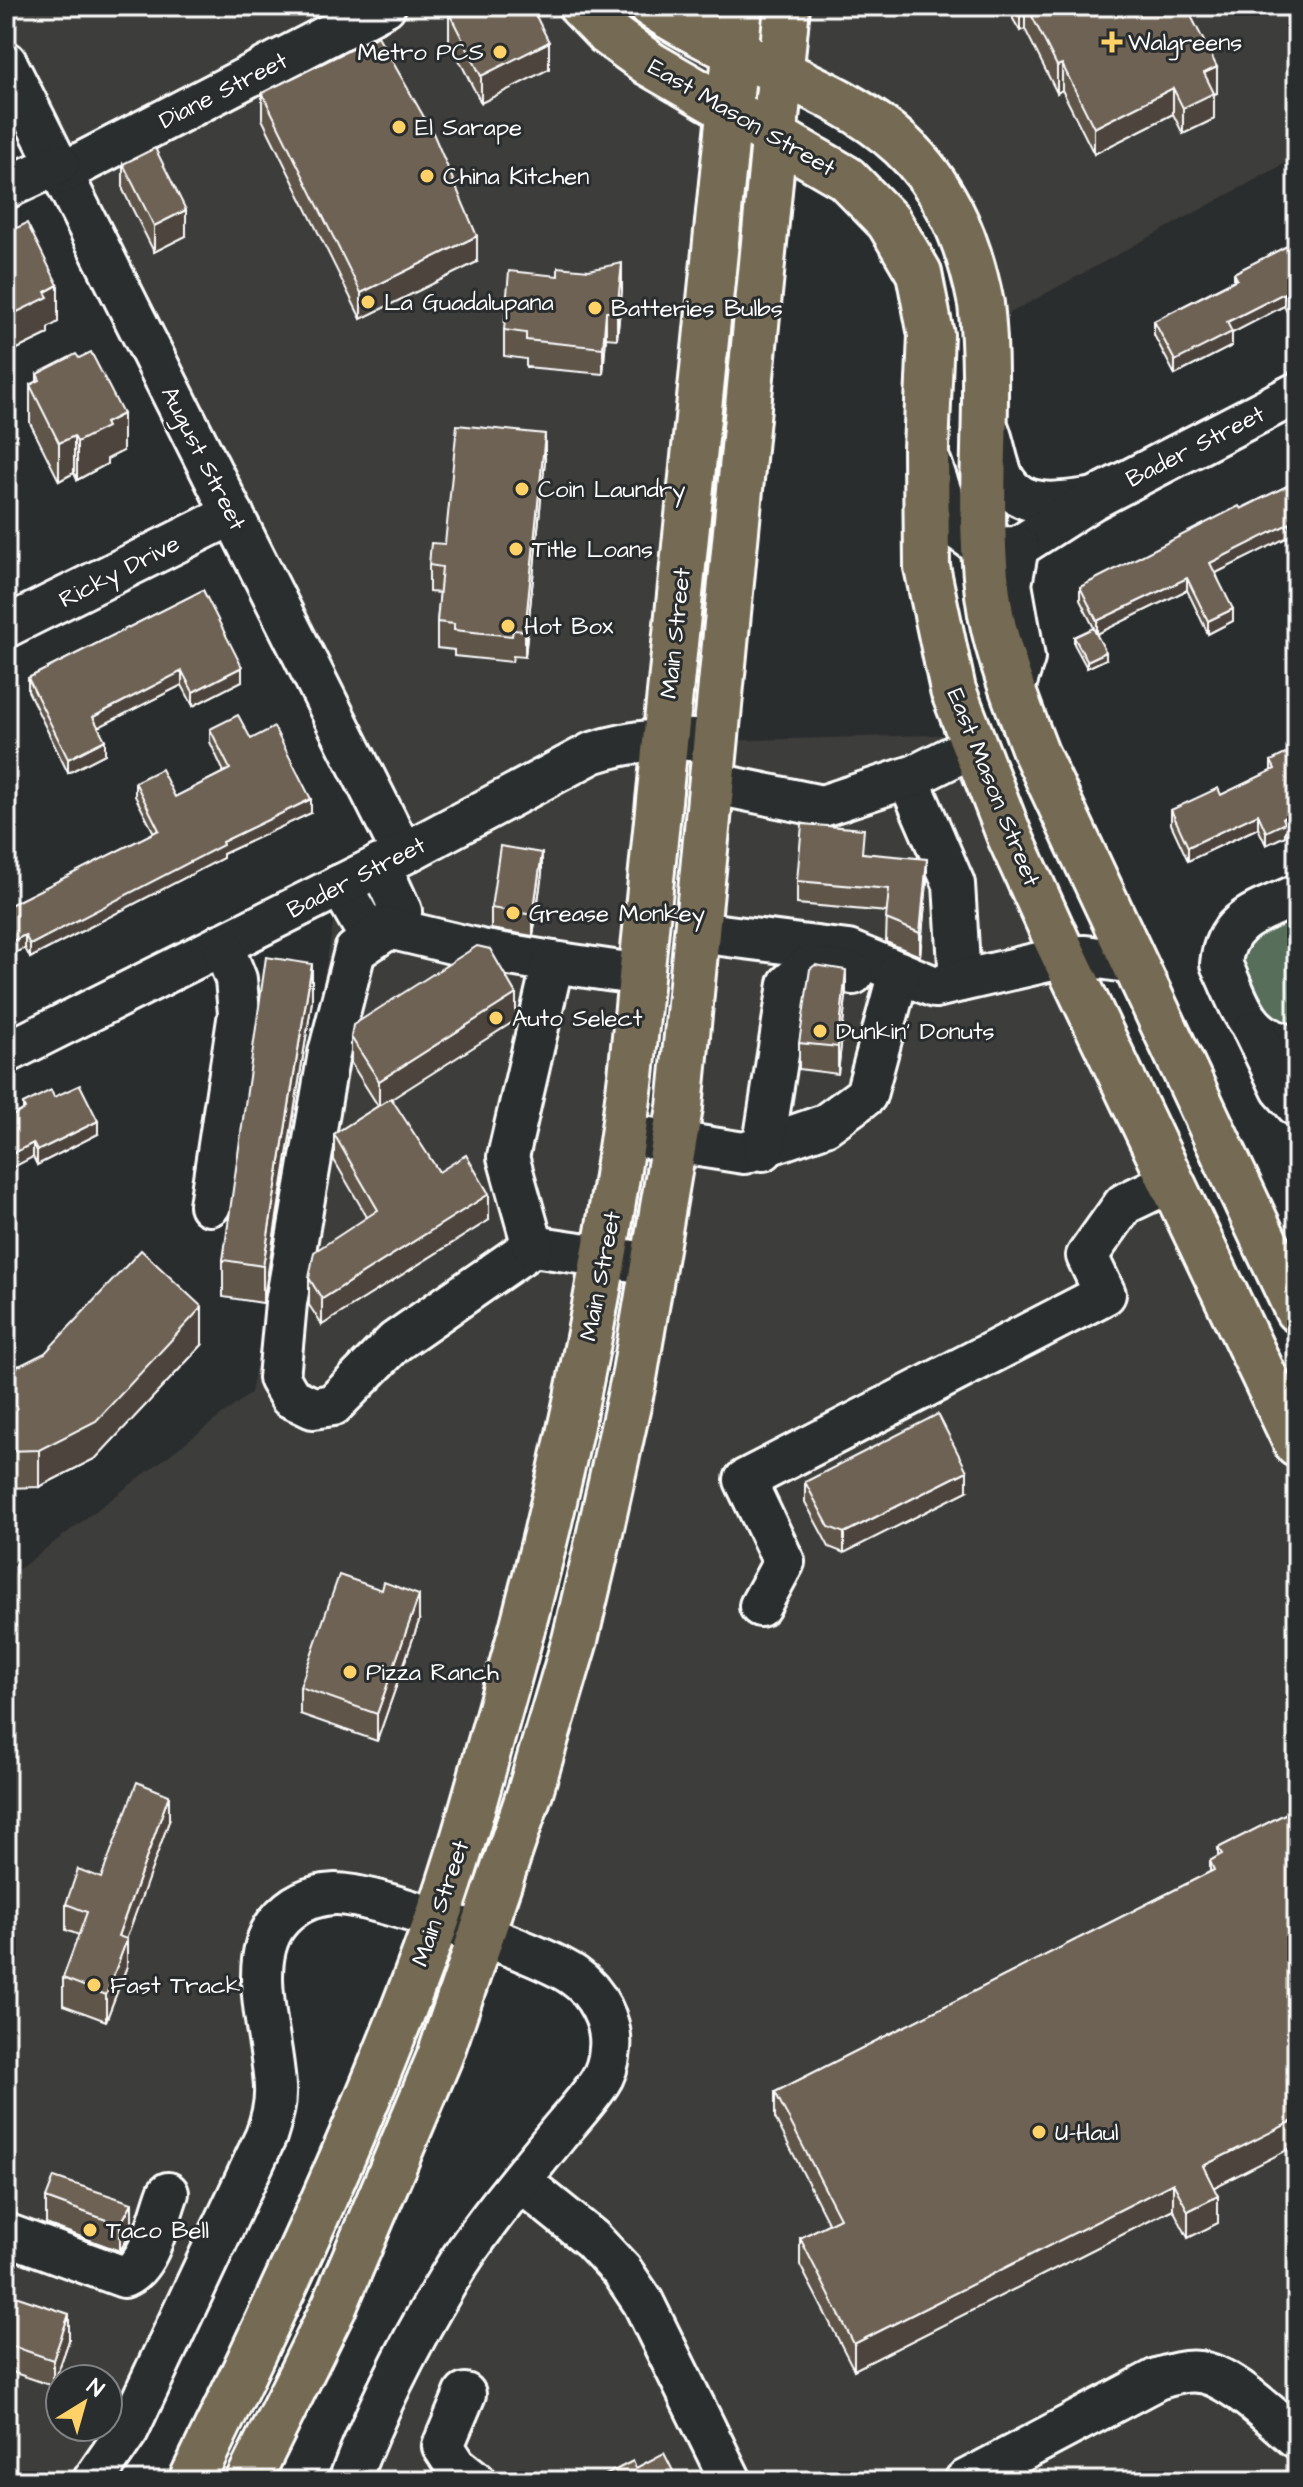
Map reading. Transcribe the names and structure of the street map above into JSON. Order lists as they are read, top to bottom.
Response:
{
  "streets": {
    "main road": ["East Mason Street", "Main Street"],
    "street": [
      "Diane Street",
      "Bader Street",
      "August Street",
      "Ricky Drive"
    ]
  },
  "crossings": [
    ["Diane Street", "August Street"],
    ["East Mason Street", "Bader Street"],
    ["East Mason Street", "Main Street"],
    ["Bader Street", "August Street"],
    ["Bader Street", "Main Street"],
    ["August Street", "Ricky Drive"]
  ],
  "places": {
    "health": ["Walgreens"],
    "other": [
      "Metro PCS",
      "El Sarape",
      "China Kitchen",
      "La Guadalupana",
      "Batteries Bulbs",
      "Coin Laundry",
      "Title Loans",
      "Hot Box",
      "Grease Monkey",
      "Auto Select",
      "Dunkin' Donuts",
      "Pizza Ranch",
      "Fast Track",
      "U-Haul",
      "Taco Bell"
    ]
  },
  "north": "top right"
}
